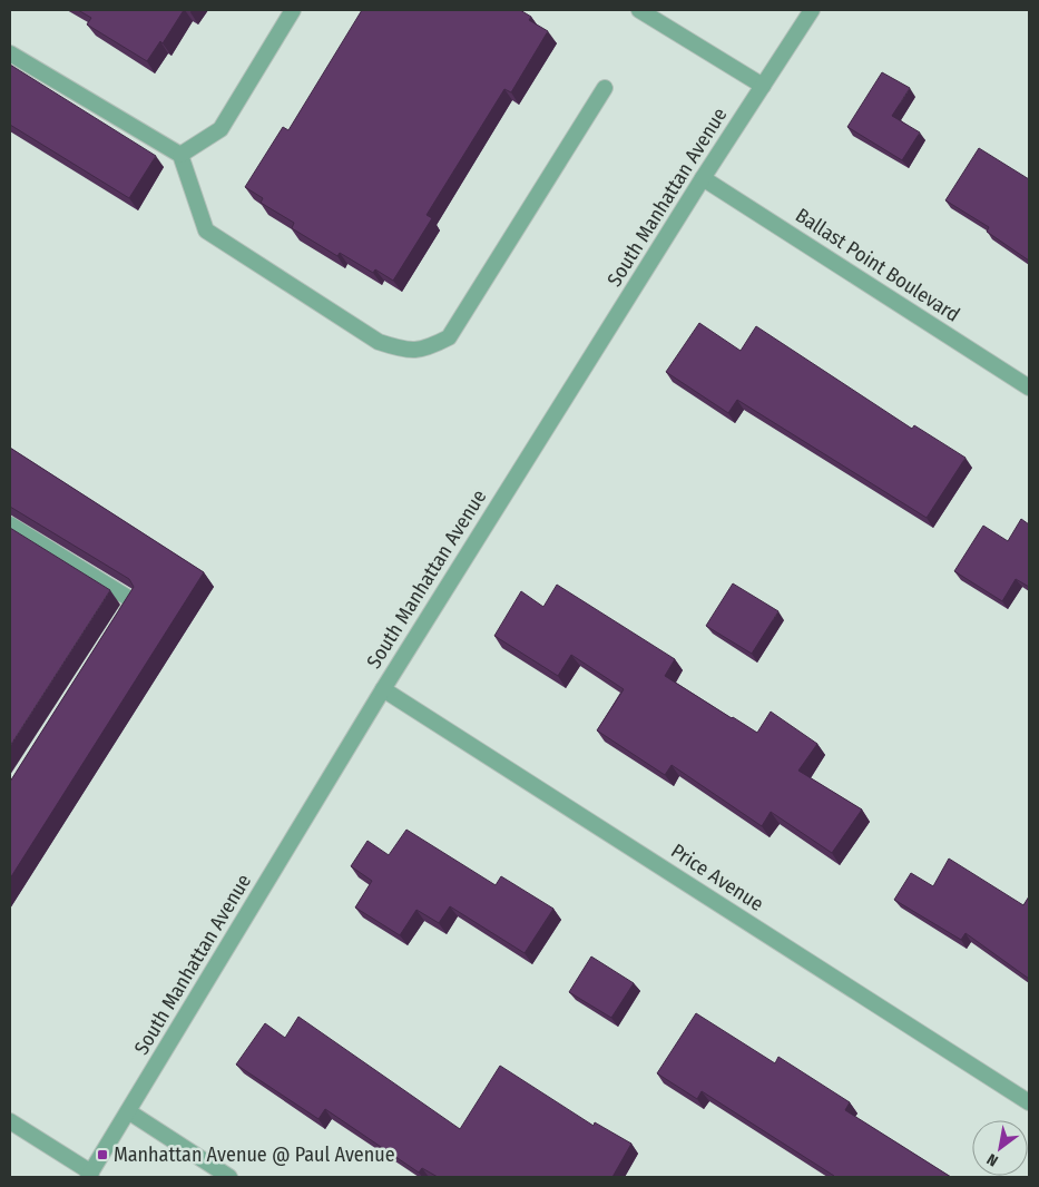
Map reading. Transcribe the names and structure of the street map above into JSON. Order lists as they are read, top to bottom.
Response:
{
  "streets": {
    "street": ["South Manhattan Avenue", "Ballast Point Boulevard", "Price Avenue"]
  },
  "crossings": [
    ["South Manhattan Avenue", "Ballast Point Boulevard"],
    ["South Manhattan Avenue", "Price Avenue"]
  ],
  "places": {
    "transit": ["Manhattan Avenue @ Paul Avenue"]
  },
  "north": "bottom left"
}
